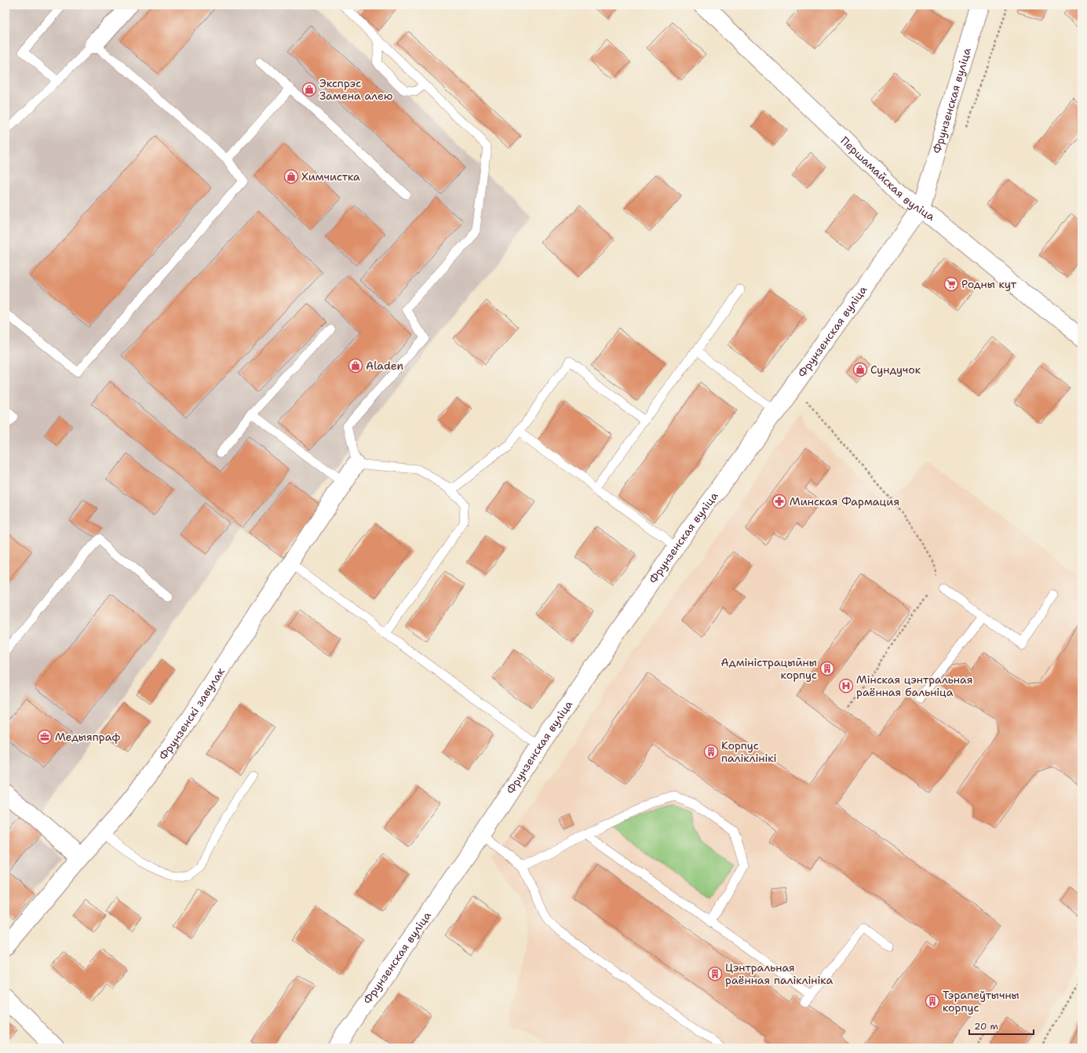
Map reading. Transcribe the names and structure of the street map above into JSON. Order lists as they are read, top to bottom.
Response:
{
  "streets": {
    "street": ["Фрунзенская вуліца", "Першамайская вуліца", "Фрунзенскі завулак"]
  },
  "crossings": [
    ["Фрунзенская вуліца", "Першамайская вуліца"]
  ],
  "places": {
    "shop": [
      "Экспрэс Замена алею",
      "Химчистка",
      "Aladen",
      "Сундучок"
    ],
    "supermarket": ["Родны кут"],
    "pharmacy": ["Минская Фармация"],
    "building": [
      "Адміністрацыйны корпус",
      "Корпус паліклінікі",
      "Цэнтральная раённая паліклініка",
      "Тэрапеўтычны корпус"
    ],
    "hospital": ["Мінская цэнтральная раённая бальніца"],
    "office": ["Медыяпраф"]
  },
  "scale_bar": "20 m"
}
